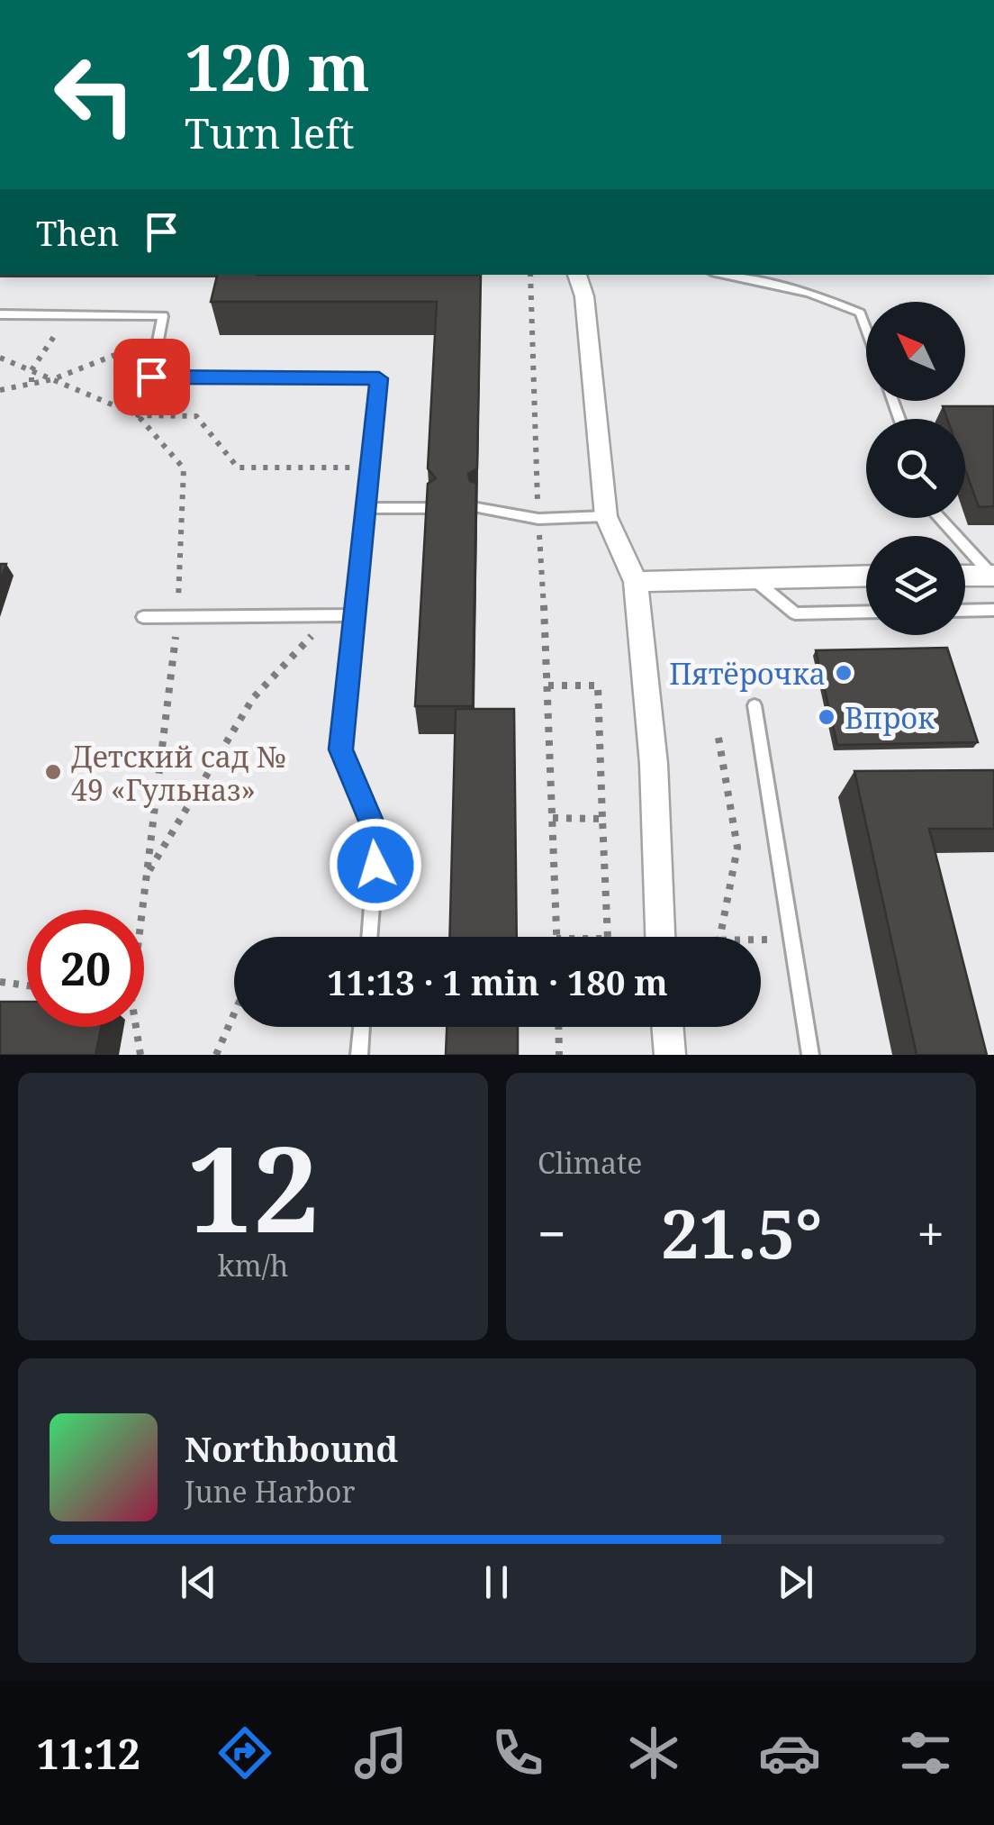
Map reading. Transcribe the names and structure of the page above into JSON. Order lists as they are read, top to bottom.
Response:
{
  "places": ["Пятёрочка", "Впрок", "Детский сад № 49 «Гульназ»"],
  "north": "top left",
  "page": {
    "turn": ["120 m", "Turn left"],
    "then": "Then",
    "limit": "20",
    "trip": "11:13 · 1 min · 180 m",
    "tile": [
      ["12", "km/h"],
      "Climate"
    ],
    "heat": ["−", "21.5°", "+"],
    "song": ["Northbound", "June Harbor"],
    "tabs": "11:12"
  }
}
